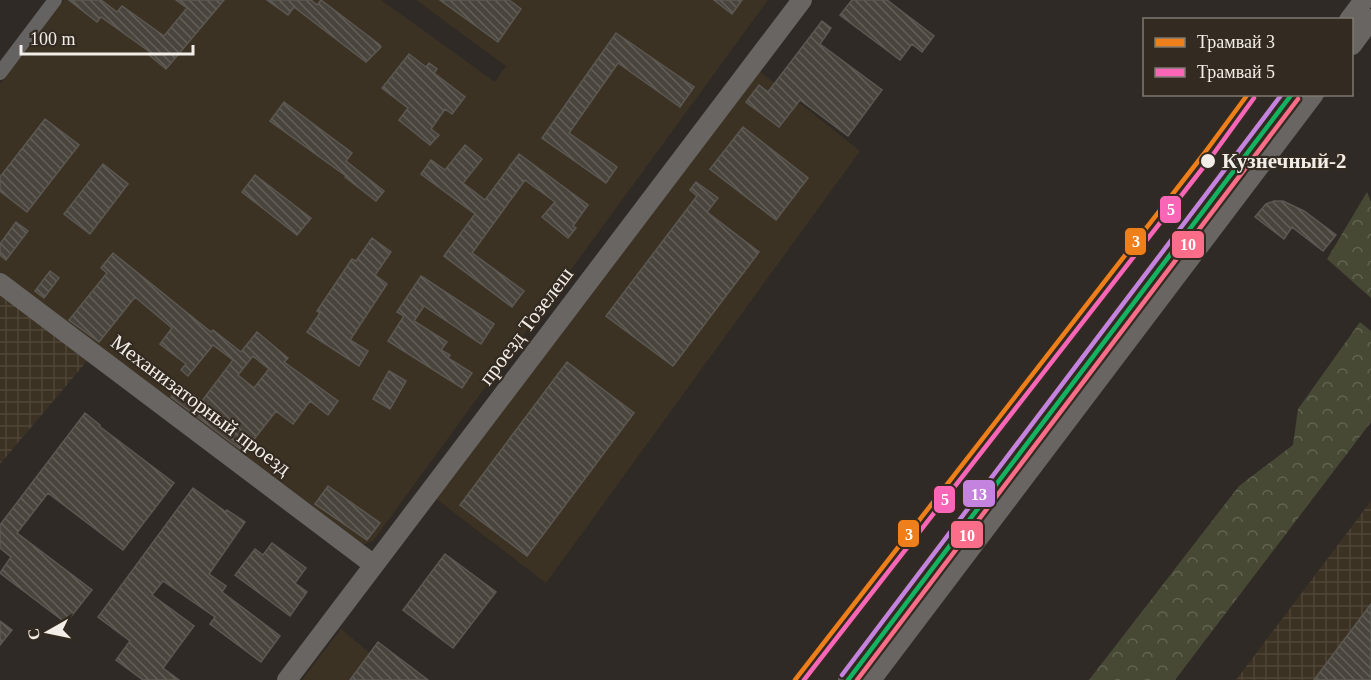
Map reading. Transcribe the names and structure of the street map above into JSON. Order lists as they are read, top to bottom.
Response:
{
  "streets": {
    "main road": ["проезд Тозелеш", "Механизаторный проезд"]
  },
  "crossings": [
    ["проезд Тозелеш", "Механизаторный проезд"]
  ],
  "places": ["Кузнечный-2"],
  "lines": [
    "tram line 3",
    "transit line 5",
    "transit line 13",
    "tram line 5",
    "transit line 10"
  ],
  "legend": ["Трамвай 3", "Трамвай 5"],
  "scale_bar": "100 m",
  "north": "left"
}
